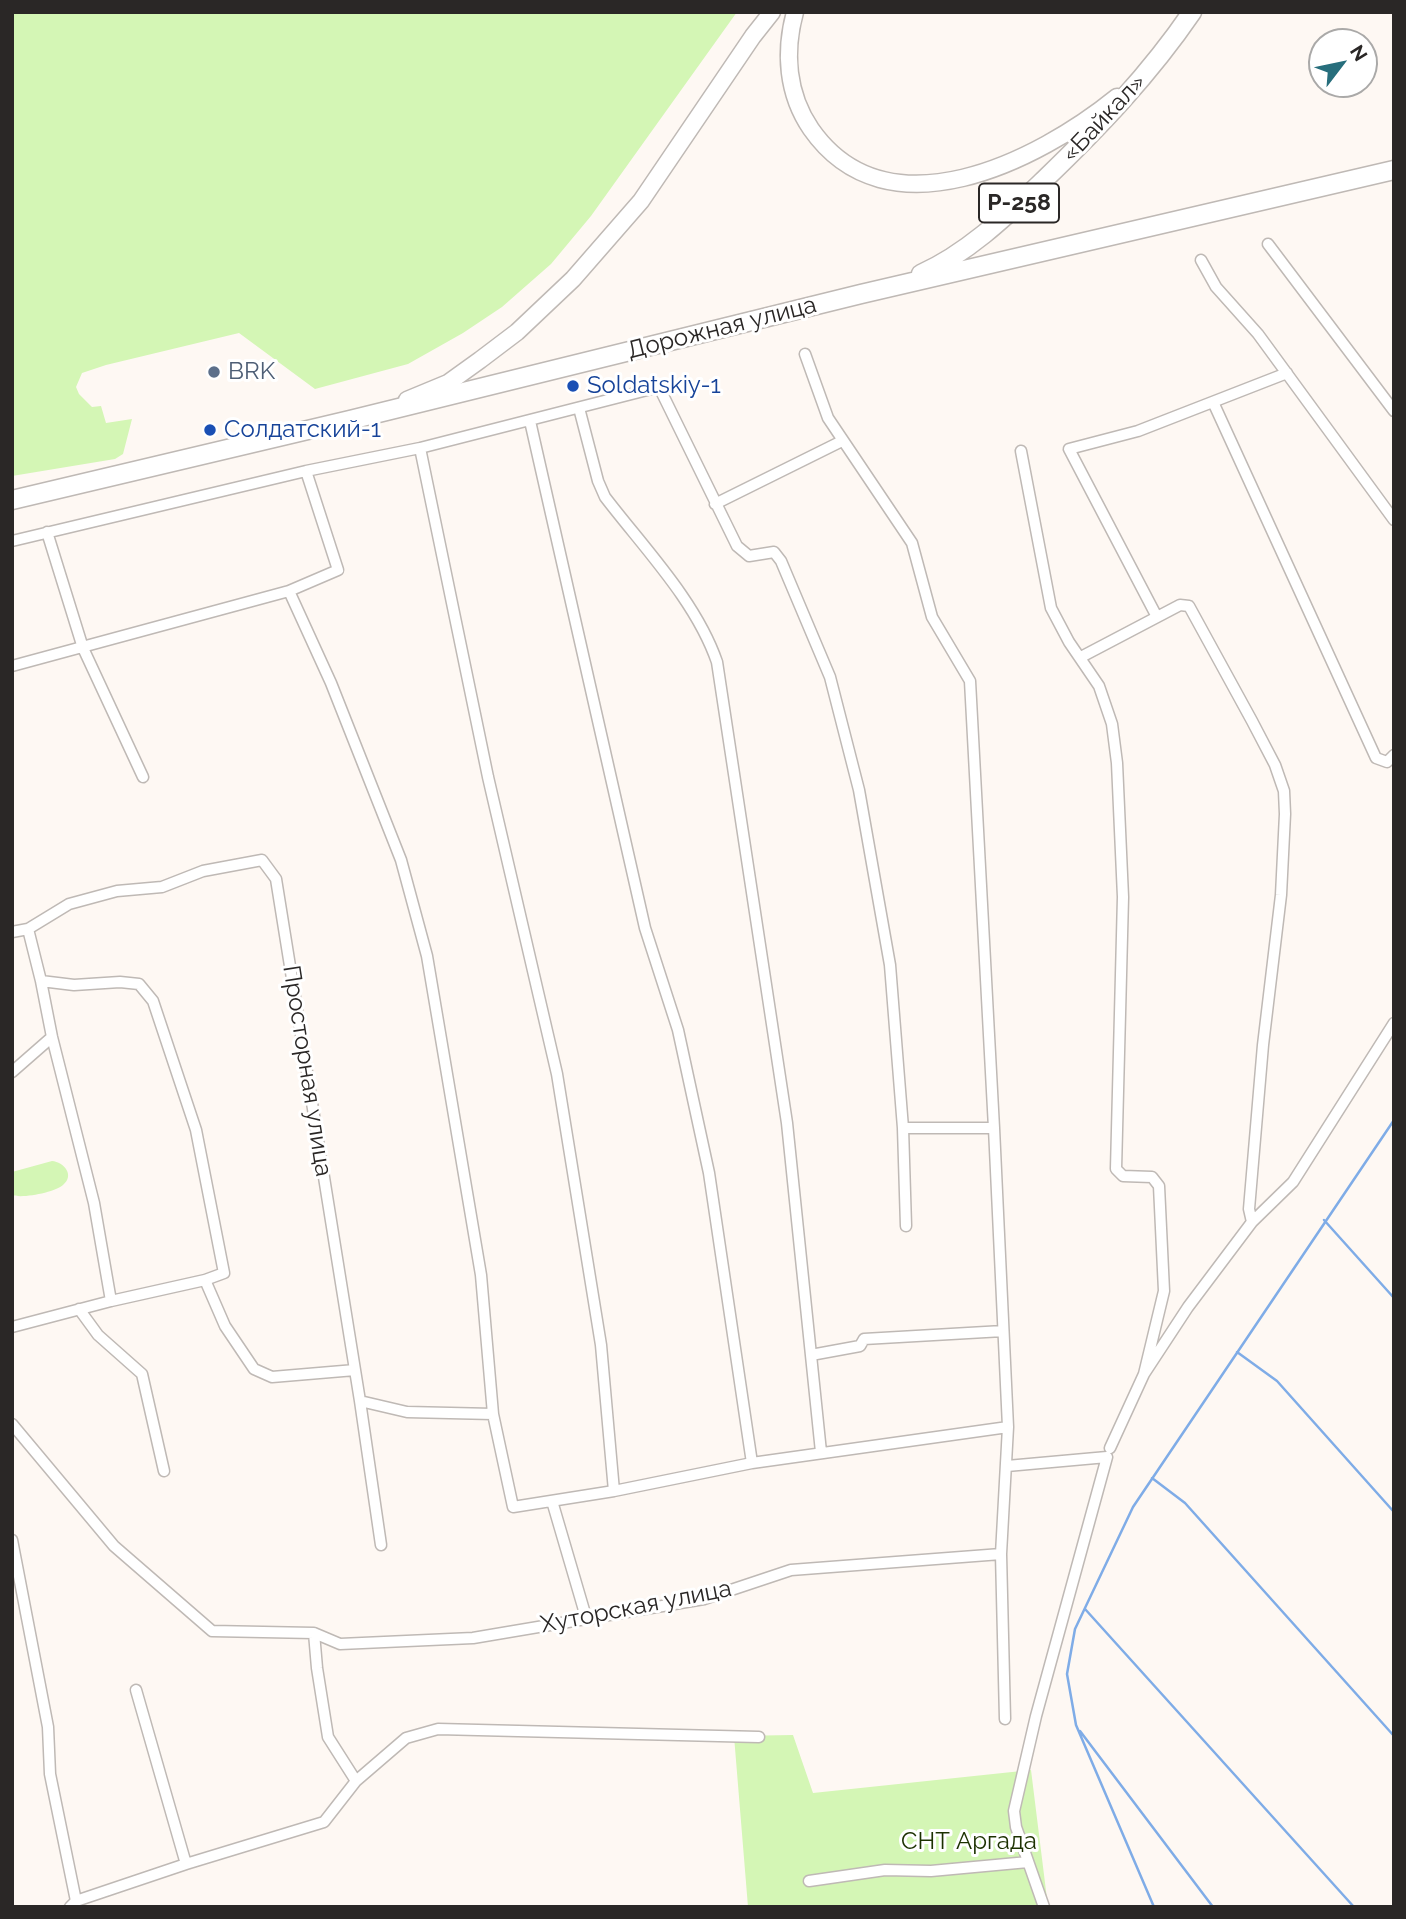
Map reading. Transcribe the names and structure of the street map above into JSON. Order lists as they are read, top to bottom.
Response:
{
  "streets": {
    "highway": ["«Байкал»", "Р-258", "Дорожная улица"],
    "street": ["Просторная улица", "Хуторская улица"]
  },
  "crossings": [
    ["«Байкал»", "Дорожная улица"]
  ],
  "parks": ["СНТ Аргада"],
  "places": ["BRK", "Soldatskiy-1", "Солдатский-1"],
  "north": "top right"
}
